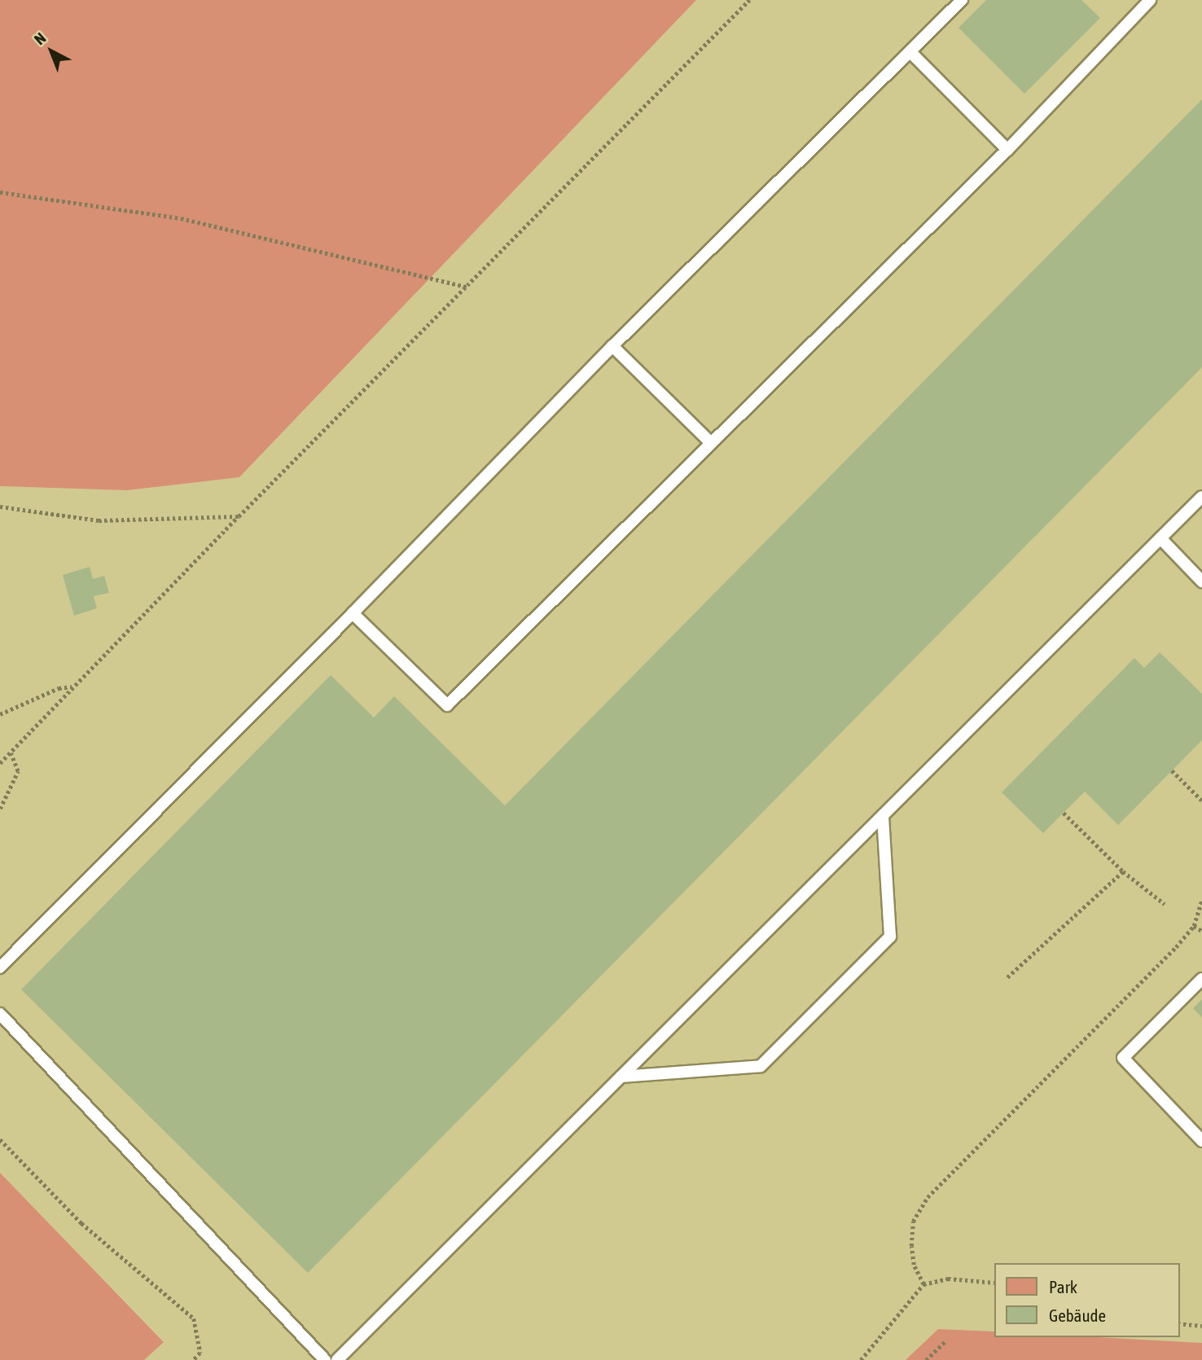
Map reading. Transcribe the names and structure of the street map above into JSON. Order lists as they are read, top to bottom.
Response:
{
  "legend": ["Park", "Gebäude"],
  "north": "top left"
}
